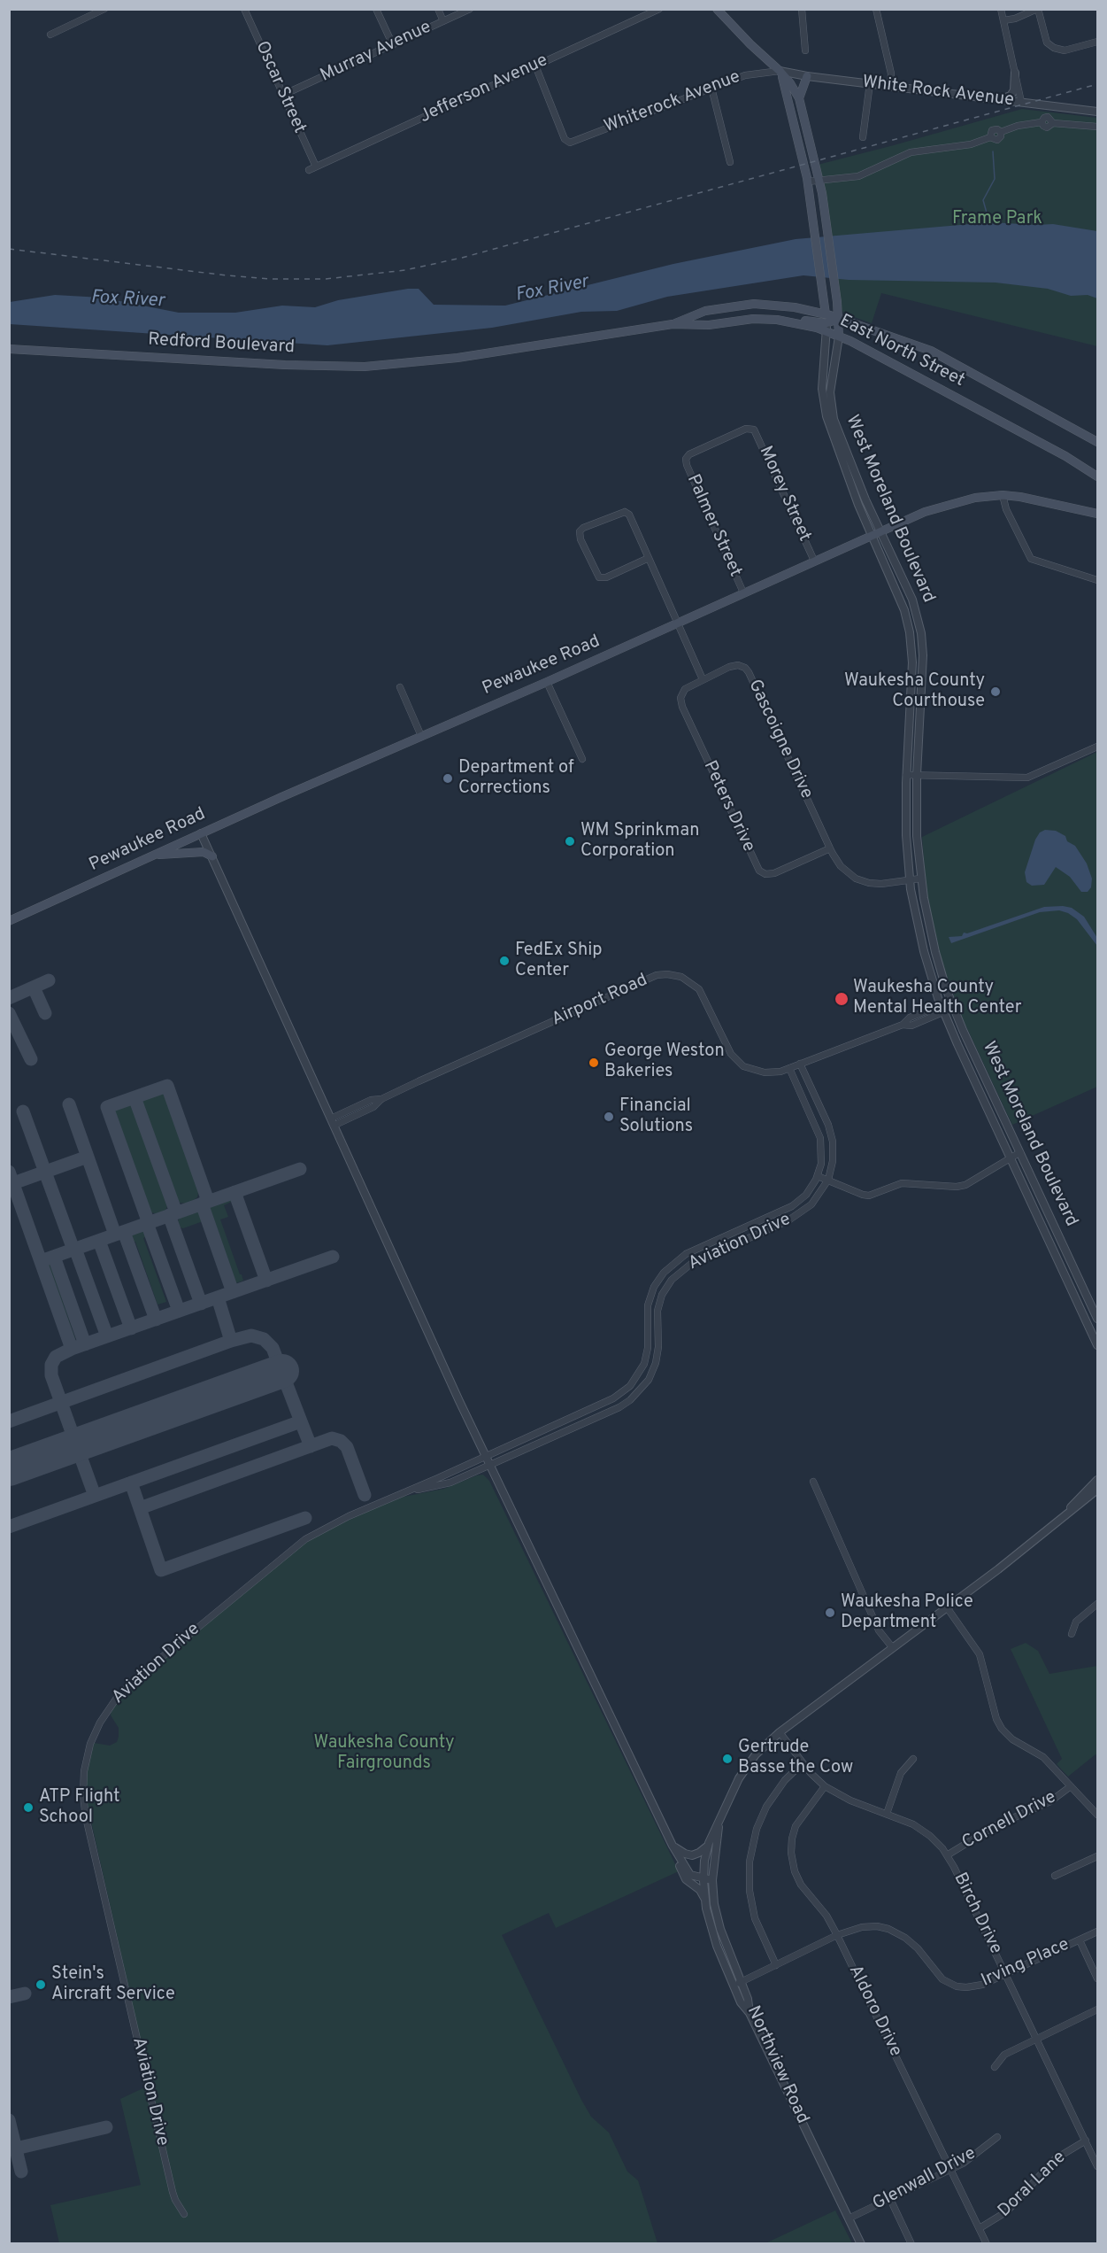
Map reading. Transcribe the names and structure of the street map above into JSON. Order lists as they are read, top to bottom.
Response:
{
  "streets": {
    "main road": [
      "Redford Boulevard",
      "East North Street",
      "West Moreland Boulevard",
      "Pewaukee Road"
    ],
    "street": [
      "Murray Avenue",
      "Oscar Street",
      "Jefferson Avenue",
      "White Rock Avenue",
      "Whiterock Avenue",
      "Morey Street",
      "Palmer Street",
      "Gascoigne Drive",
      "Peters Drive",
      "Airport Road",
      "Aviation Drive",
      "Cornell Drive",
      "Birch Drive",
      "Irving Place",
      "Aldoro Drive",
      "Northview Road",
      "Glenwall Drive",
      "Doral Lane"
    ]
  },
  "crossings": [
    ["Murray Avenue", "Oscar Street"],
    ["Oscar Street", "Jefferson Avenue"],
    ["Jefferson Avenue", "Whiterock Avenue"],
    ["White Rock Avenue", "Whiterock Avenue"],
    ["Redford Boulevard", "East North Street"],
    ["East North Street", "West Moreland Boulevard"],
    ["Morey Street", "Palmer Street"],
    ["Morey Street", "Pewaukee Road"],
    ["West Moreland Boulevard", "Pewaukee Road"],
    ["West Moreland Boulevard", "Gascoigne Drive"],
    ["West Moreland Boulevard", "Airport Road"],
    ["Palmer Street", "Pewaukee Road"],
    ["Gascoigne Drive", "Peters Drive"],
    ["Airport Road", "Aviation Drive"],
    ["Cornell Drive", "Birch Drive"],
    ["Birch Drive", "Irving Place"],
    ["Birch Drive", "Aldoro Drive"],
    ["Birch Drive", "Doral Lane"],
    ["Irving Place", "Aldoro Drive"],
    ["Irving Place", "Northview Road"],
    ["Aldoro Drive", "Glenwall Drive"],
    ["Aldoro Drive", "Doral Lane"],
    ["Northview Road", "Glenwall Drive"]
  ],
  "water": ["Fox River"],
  "parks": ["Frame Park", "Waukesha County Fairgrounds"],
  "places": [
    "Waukesha County Courthouse",
    "Department of Corrections",
    "WM Sprinkman Corporation",
    "FedEx Ship Center",
    "Waukesha County Mental Health Center",
    "George Weston Bakeries",
    "Financial Solutions",
    "Waukesha Police Department",
    "Gertrude Basse the Cow",
    "ATP Flight School",
    "Stein's Aircraft Service"
  ]
}
